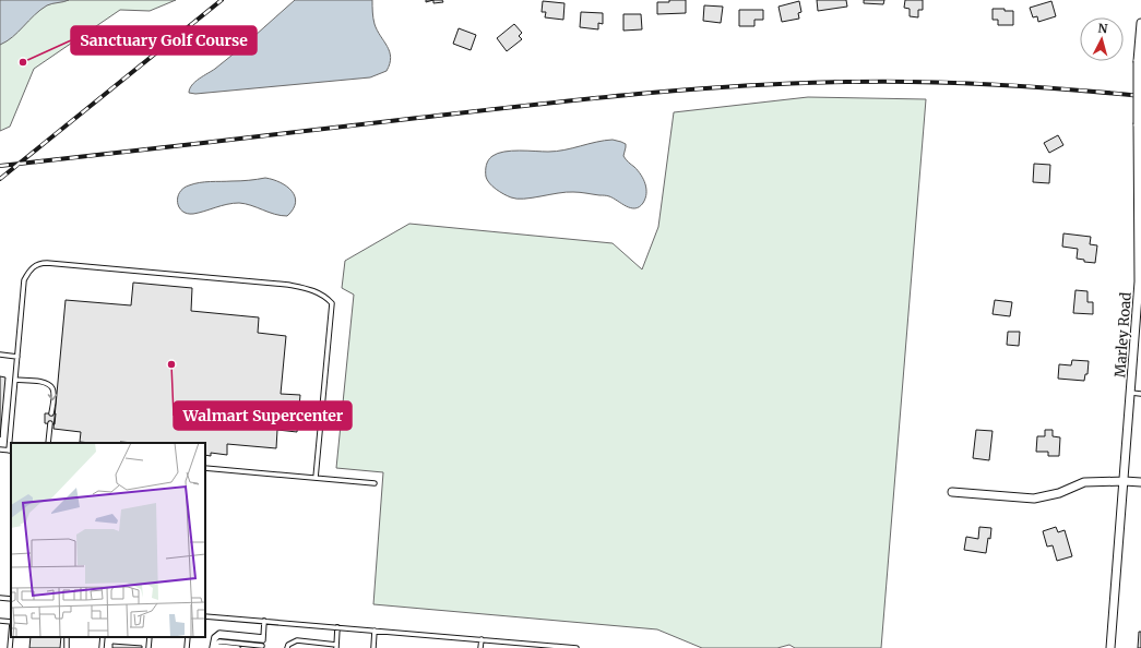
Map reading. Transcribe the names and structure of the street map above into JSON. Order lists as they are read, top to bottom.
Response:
{
  "streets": {
    "street": ["Marley Road"]
  },
  "places": ["Sanctuary Golf Course", "Walmart Supercenter"],
  "north": "top"
}
